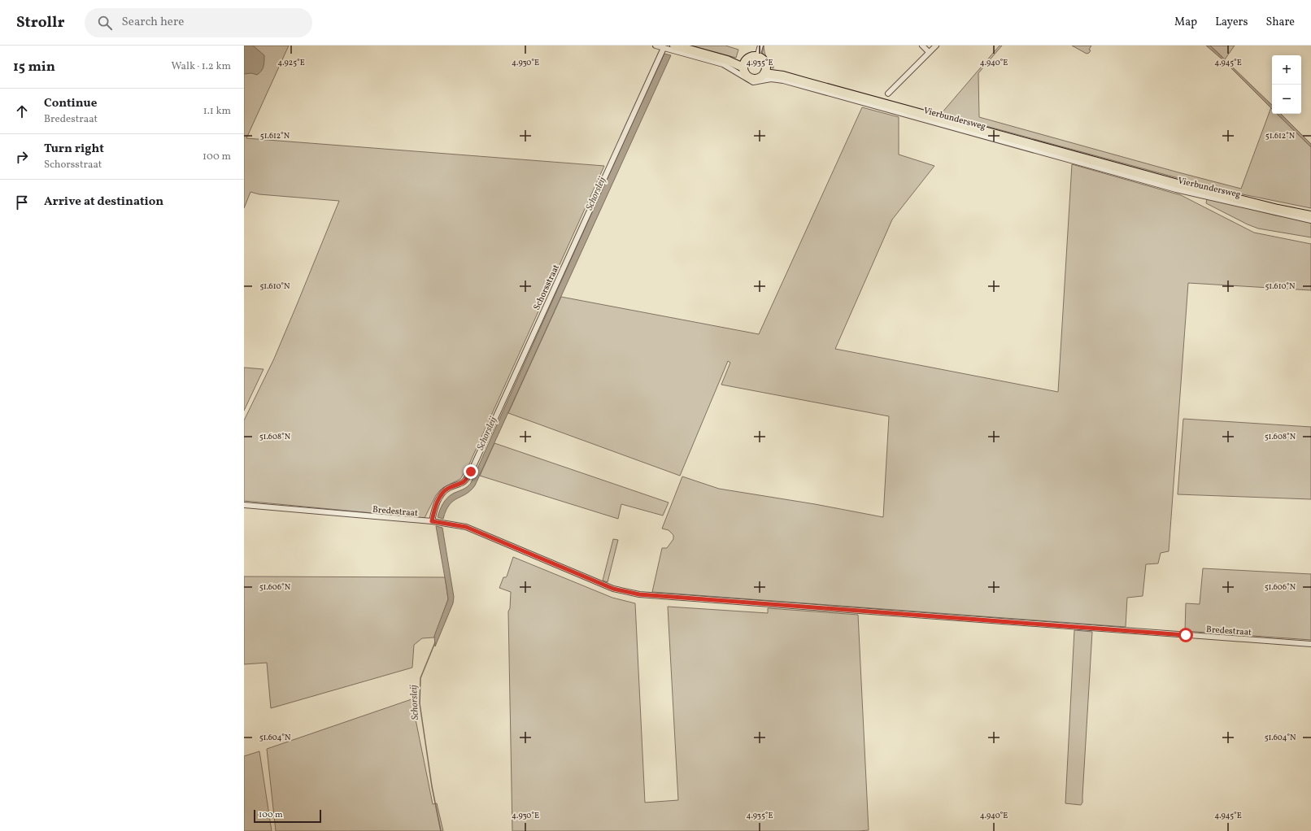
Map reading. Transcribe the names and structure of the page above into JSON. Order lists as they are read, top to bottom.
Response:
{
  "streets": {
    "main road": ["Vierbundersweg"],
    "street": ["Schorsstraat", "Bredestraat"]
  },
  "crossings": [
    ["Vierbundersweg", "Schorsstraat"],
    ["Schorsstraat", "Bredestraat"]
  ],
  "water": ["Schorsleij"],
  "scale_bar": "100 m",
  "page": {
    "header": "Strollr",
    "search": "Search here",
    "nav": ["Map", "Layers", "Share"],
    "heading": ["15 min", "Walk · 1.2 km"],
    "map_buttons": ["+", "−"],
    "list": [
      ["Continue", "Bredestraat", "1.1 km"],
      ["Turn right", "Schorsstraat", "100 m"],
      "Arrive at destination"
    ],
    "scale": "100 m"
  },
  "coordinates": [
    "4.925°E",
    "4.930°E",
    "4.935°E",
    "4.940°E",
    "4.945°E",
    "51.612°N",
    "51.610°N",
    "51.608°N",
    "51.606°N",
    "51.604°N"
  ]
}
